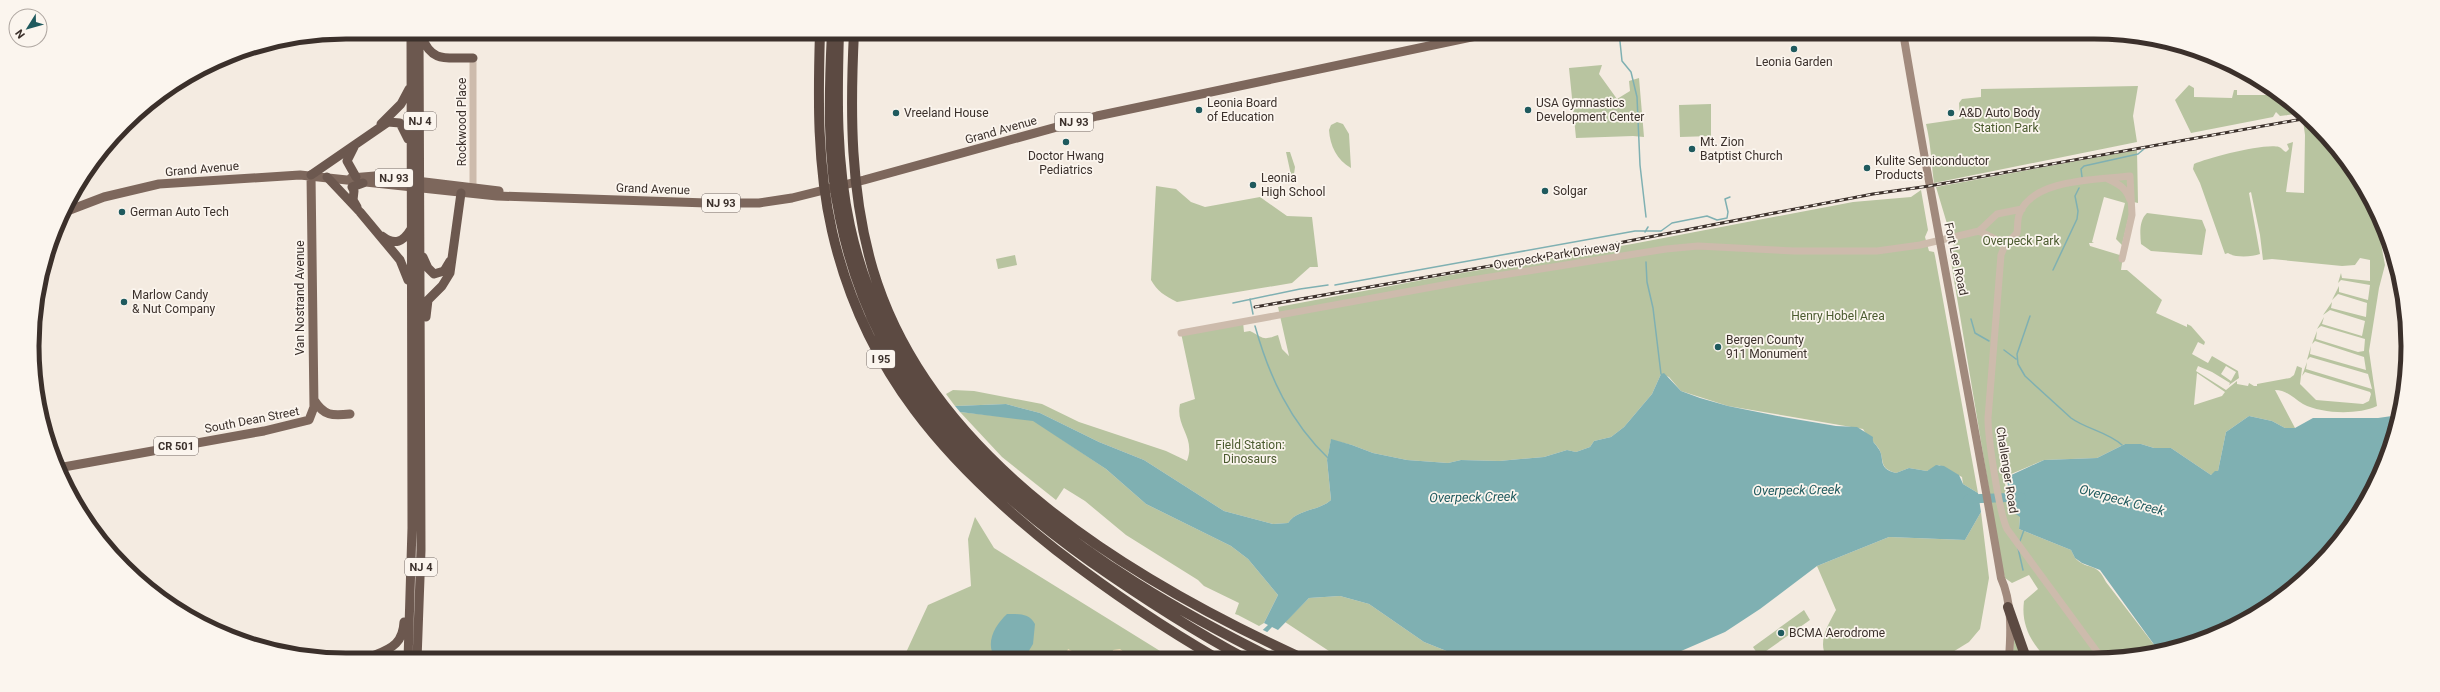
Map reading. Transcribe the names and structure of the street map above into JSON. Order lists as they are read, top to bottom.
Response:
{
  "streets": {
    "highway": ["NJ 4", "I 95"],
    "main road": [
      "NJ 93",
      "Grand Avenue",
      "Fort Lee Road",
      "Van Nostrand Avenue",
      "South Dean Street",
      "CR 501"
    ],
    "street": ["Rockwood Place", "Overpeck Park Driveway", "Challenger Road"]
  },
  "crossings": [
    ["Rockwood Place", "Grand Avenue"],
    ["Grand Avenue", "Van Nostrand Avenue"],
    ["Overpeck Park Driveway", "Fort Lee Road"],
    ["Van Nostrand Avenue", "South Dean Street"]
  ],
  "water": ["Overpeck Creek"],
  "parks": [
    "Station Park",
    "Overpeck Park",
    "Henry Hobel Area",
    "Field Station: Dinosaurs"
  ],
  "places": [
    "Leonia Garden",
    "Leonia Board of Education",
    "USA Gymnastics Development Center",
    "Vreeland House",
    "A&D Auto Body",
    "Doctor Hwang Pediatrics",
    "Mt. Zion Batptist Church",
    "Kulite Semiconductor Products",
    "Leonia High School",
    "Solgar",
    "German Auto Tech",
    "Marlow Candy & Nut Company",
    "Bergen County 911 Monument",
    "BCMA Aerodrome"
  ],
  "north": "bottom left"
}
